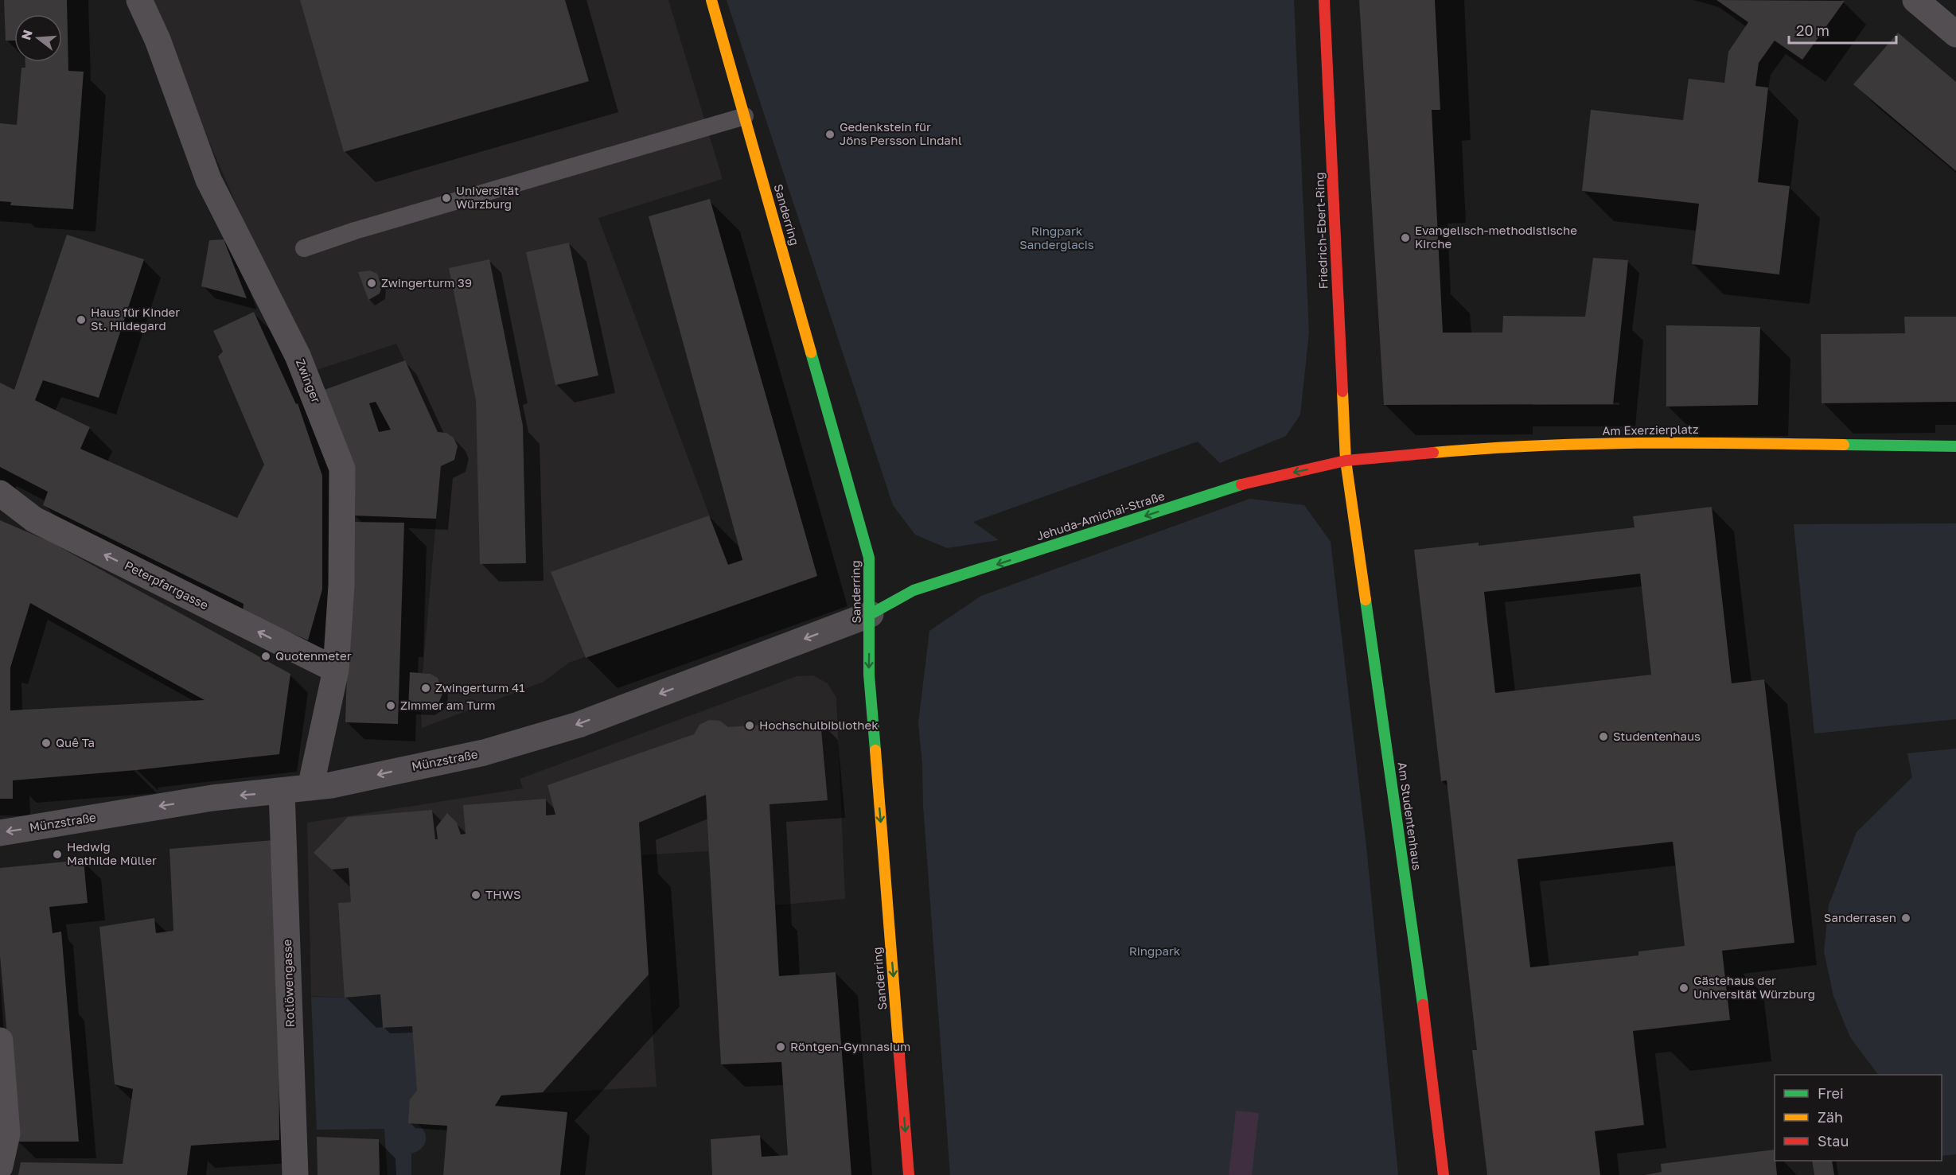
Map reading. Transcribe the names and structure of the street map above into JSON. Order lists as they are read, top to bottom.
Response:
{
  "streets": {
    "street": [
      "Sanderring",
      "Friedrich-Ebert-Ring",
      "Zwinger",
      "Am Exerzierplatz",
      "Jehuda-Amichai-Straße",
      "Peterpfarrgasse",
      "Münzstraße",
      "Am Studentenhaus",
      "Rotlöwengasse"
    ]
  },
  "crossings": [
    ["Sanderring", "Jehuda-Amichai-Straße"],
    ["Sanderring", "Münzstraße"],
    ["Friedrich-Ebert-Ring", "Am Exerzierplatz"],
    ["Friedrich-Ebert-Ring", "Jehuda-Amichai-Straße"],
    ["Friedrich-Ebert-Ring", "Am Studentenhaus"],
    ["Zwinger", "Peterpfarrgasse"],
    ["Zwinger", "Münzstraße"],
    ["Am Exerzierplatz", "Jehuda-Amichai-Straße"],
    ["Am Exerzierplatz", "Am Studentenhaus"],
    ["Jehuda-Amichai-Straße", "Münzstraße"],
    ["Jehuda-Amichai-Straße", "Am Studentenhaus"],
    ["Münzstraße", "Rotlöwengasse"]
  ],
  "one_way": [
    "Sanderring",
    "Jehuda-Amichai-Straße",
    "Peterpfarrgasse",
    "Münzstraße"
  ],
  "parks": ["Ringpark Sanderglacis", "Ringpark"],
  "places": [
    "Gedenkstein für Jöns Persson Lindahl",
    "Universität Würzburg",
    "Evangelisch-methodistische Kirche",
    "Zwingerturm 39",
    "Haus für Kinder St. Hildegard",
    "Quotenmeter",
    "Zwingerturm 41",
    "Zimmer am Turm",
    "Hochschulbibliothek",
    "Studentenhaus",
    "Quê Ta",
    "Hedwig Mathilde Müller",
    "THWS",
    "Sanderrasen",
    "Gästehaus der Universität Würzburg",
    "Röntgen-Gymnasium"
  ],
  "legend": ["Frei", "Zäh", "Stau"],
  "scale_bar": "20 m",
  "north": "left"
}
